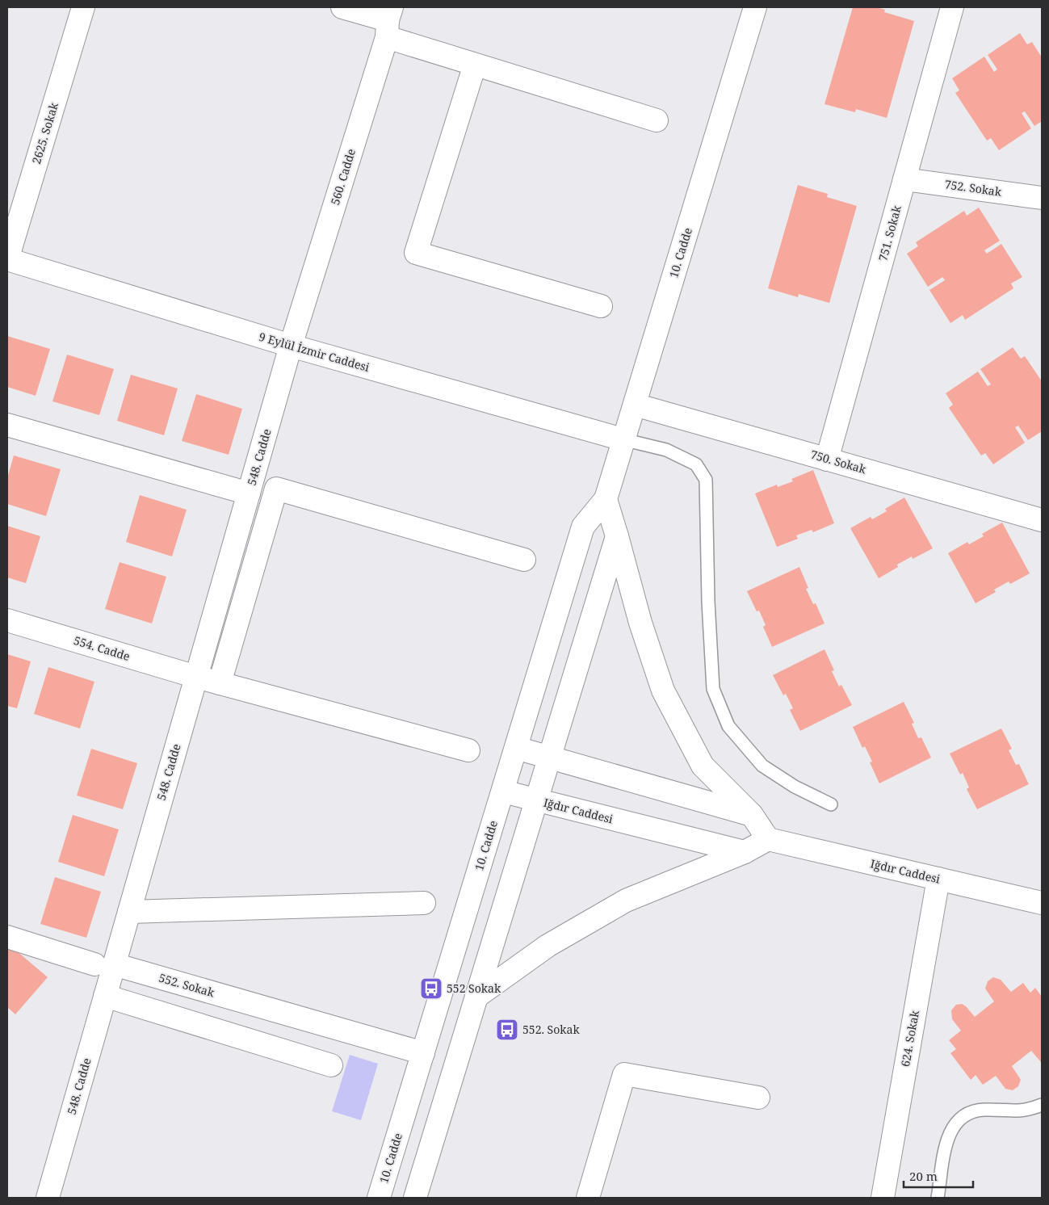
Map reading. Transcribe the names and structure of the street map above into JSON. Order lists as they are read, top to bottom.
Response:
{
  "streets": {
    "street": [
      "2625. Sokak",
      "560. Cadde",
      "752. Sokak",
      "751. Sokak",
      "10. Cadde",
      "9 Eylül İzmir Caddesi",
      "548. Cadde",
      "750. Sokak",
      "554. Cadde",
      "Iğdır Caddesi",
      "552. Sokak",
      "624. Sokak"
    ]
  },
  "crossings": [
    ["2625. Sokak", "9 Eylül İzmir Caddesi"],
    ["560. Cadde", "9 Eylül İzmir Caddesi"],
    ["560. Cadde", "548. Cadde"],
    ["752. Sokak", "751. Sokak"],
    ["751. Sokak", "750. Sokak"],
    ["10. Cadde", "9 Eylül İzmir Caddesi"],
    ["10. Cadde", "750. Sokak"],
    ["10. Cadde", "Iğdır Caddesi"],
    ["10. Cadde", "552. Sokak"],
    ["9 Eylül İzmir Caddesi", "548. Cadde"],
    ["548. Cadde", "554. Cadde"],
    ["548. Cadde", "552. Sokak"],
    ["Iğdır Caddesi", "624. Sokak"]
  ],
  "places": {
    "bus stop": ["552 Sokak", "552. Sokak"]
  },
  "scale_bar": "20 m"
}
